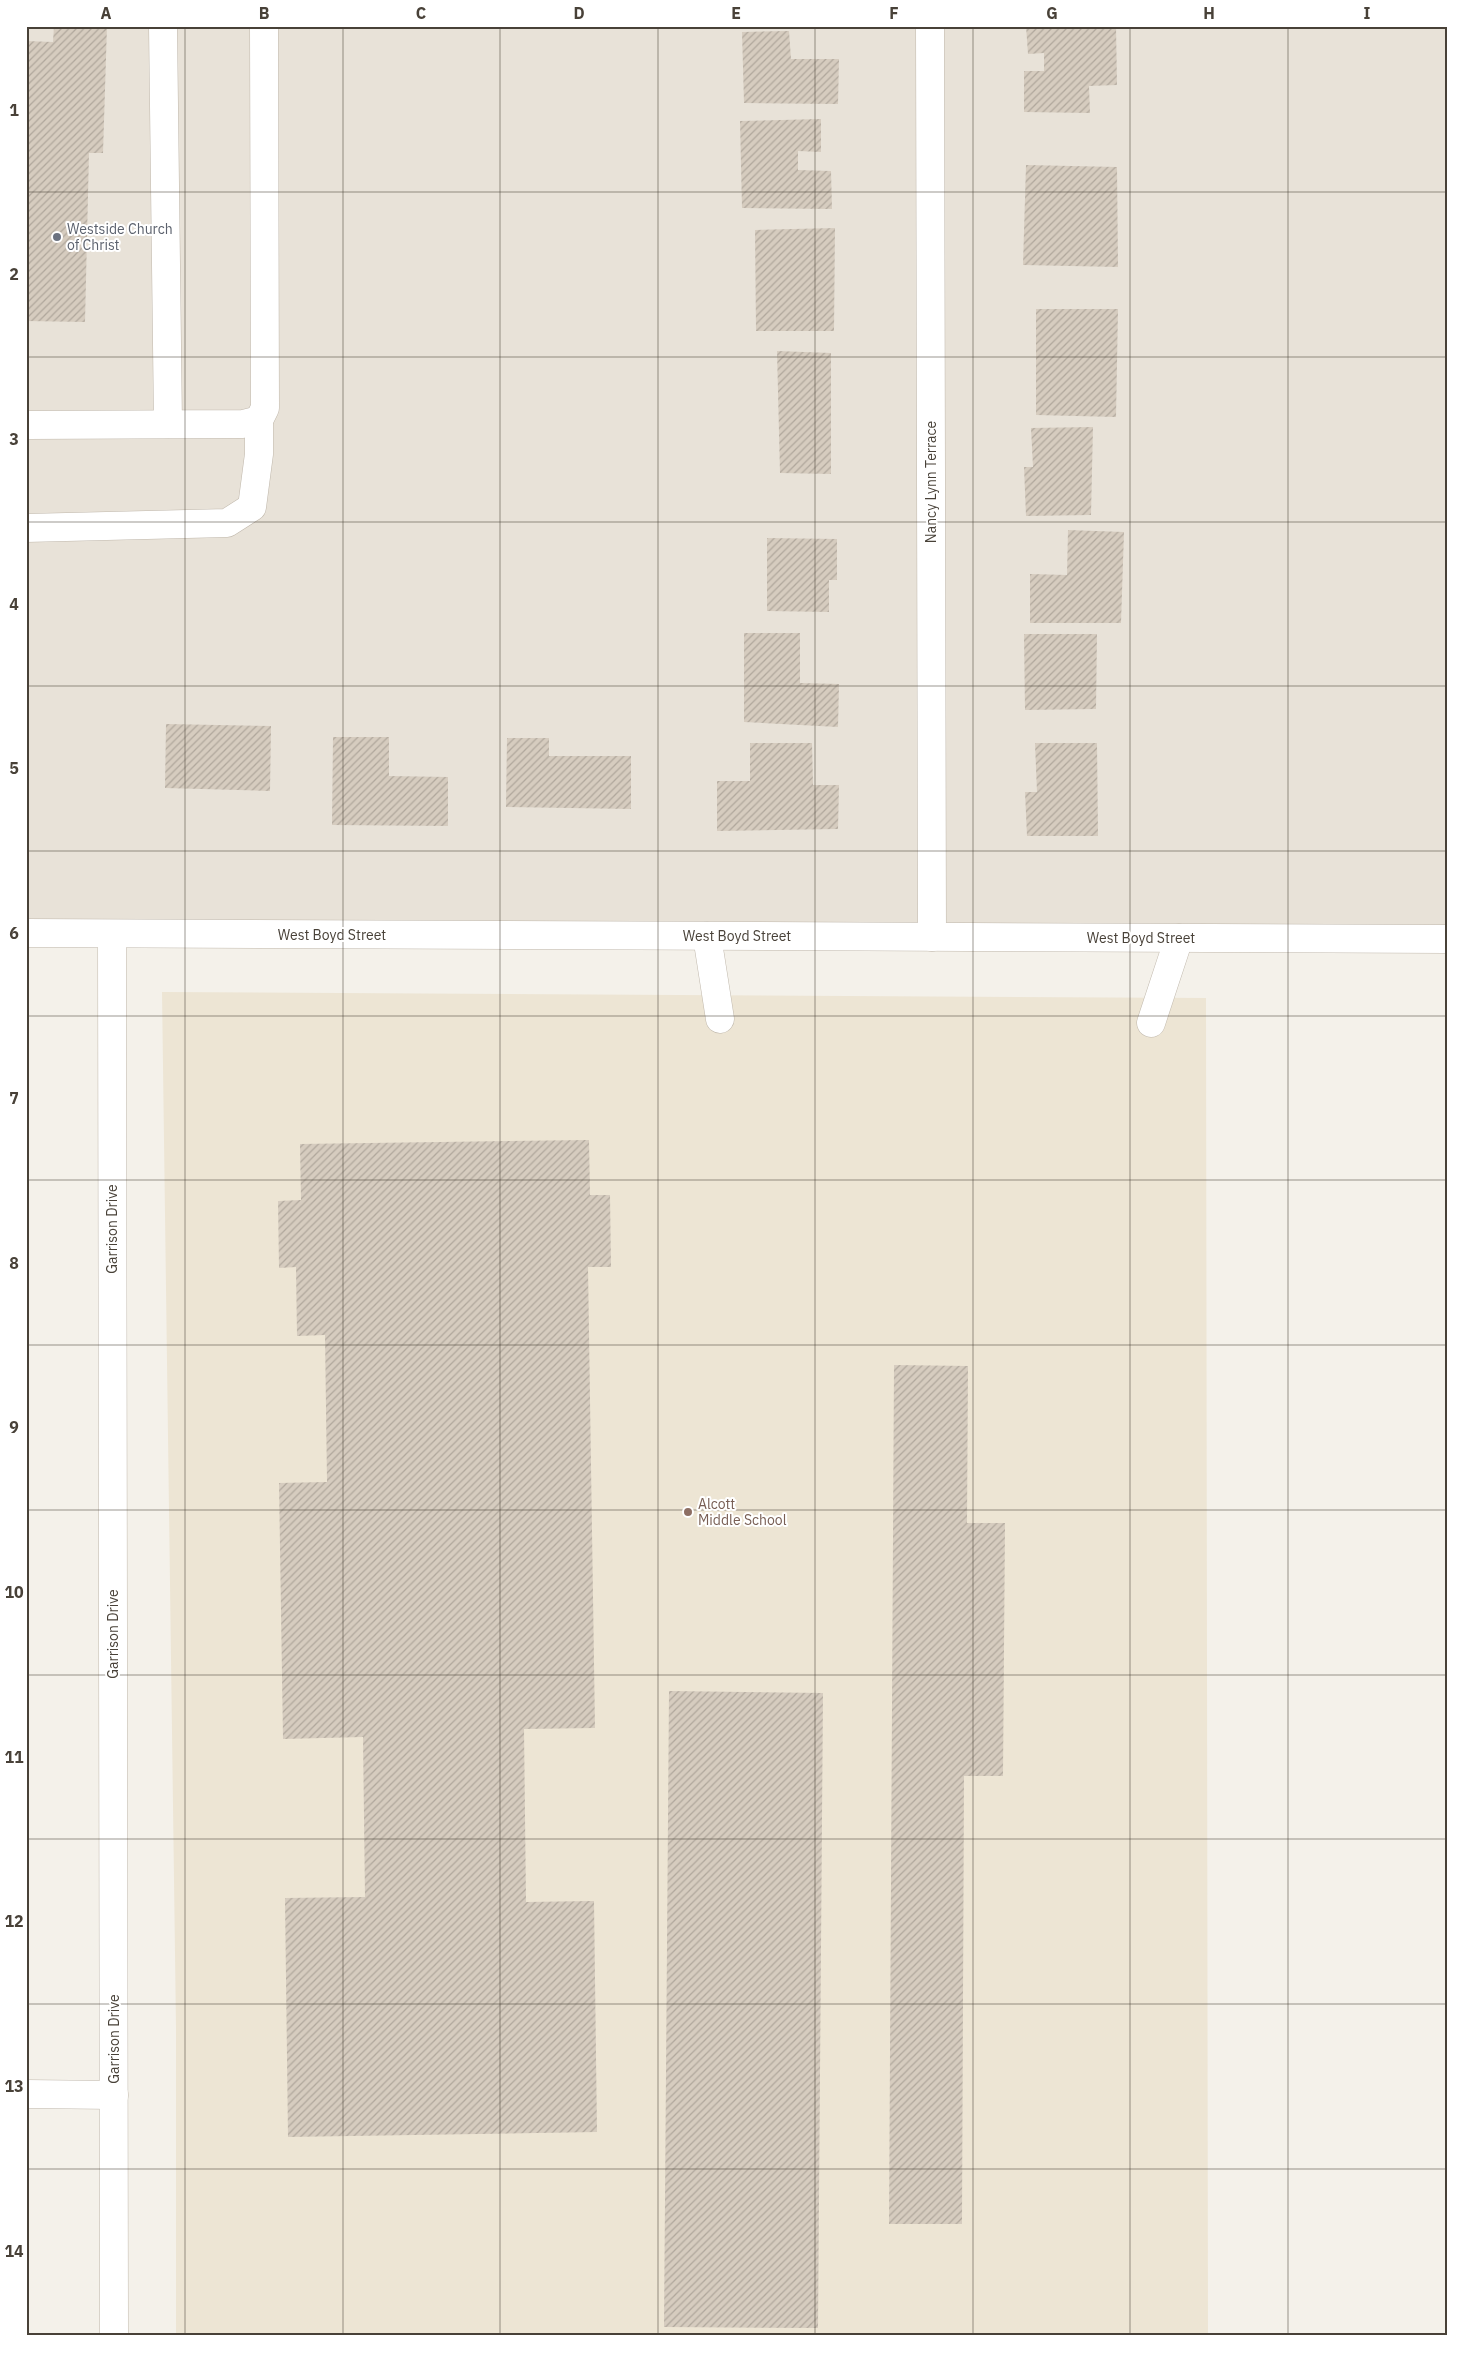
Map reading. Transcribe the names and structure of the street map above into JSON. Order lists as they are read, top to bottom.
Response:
{
  "streets": {
    "street": ["Nancy Lynn Terrace", "West Boyd Street", "Garrison Drive"]
  },
  "crossings": [
    ["Nancy Lynn Terrace", "West Boyd Street"],
    ["West Boyd Street", "Garrison Drive"]
  ],
  "places": ["Westside Church of Christ", "Alcott Middle School"],
  "grid": {
    "columns": [
      "A",
      "B",
      "C",
      "D",
      "E",
      "F",
      "G",
      "H",
      "I"
    ],
    "rows": [
      "1",
      "2",
      "3",
      "4",
      "5",
      "6",
      "7",
      "8",
      "9",
      "10",
      "11",
      "12",
      "13",
      "14"
    ]
  }
}
